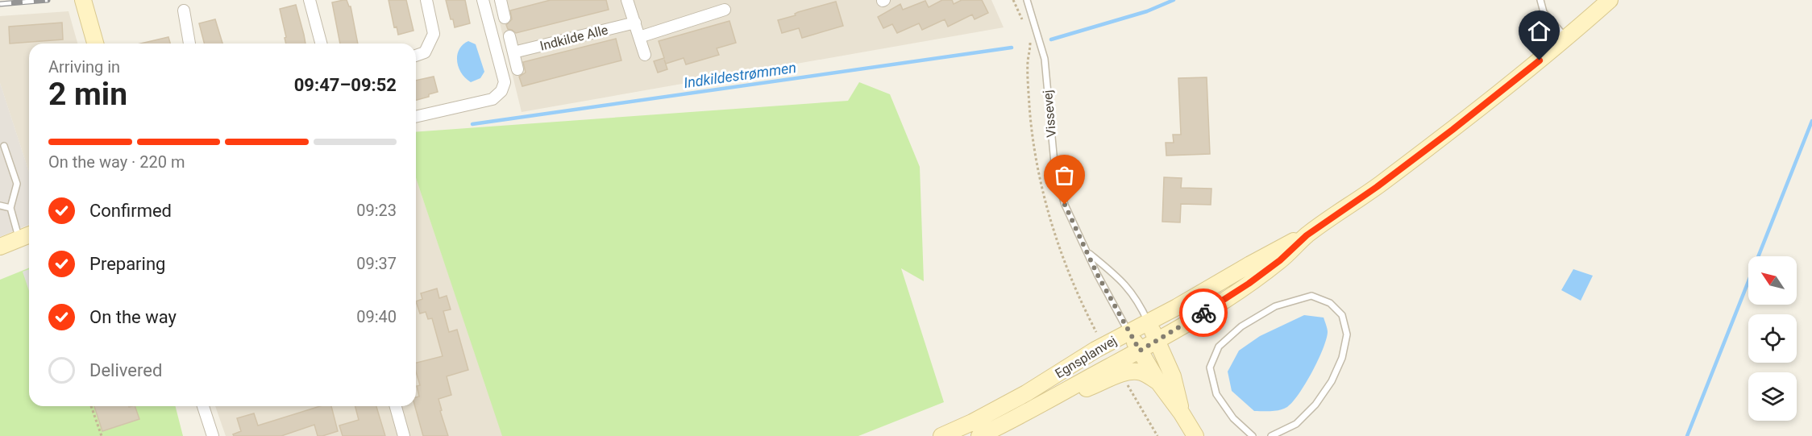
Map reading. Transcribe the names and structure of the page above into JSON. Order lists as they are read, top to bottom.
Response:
{
  "streets": {
    "main road": ["Vissevej", "Egnsplanvej"],
    "street": ["Indkilde Alle"]
  },
  "crossings": [
    ["Vissevej", "Egnsplanvej"]
  ],
  "water": ["Indkildestrømmen"],
  "north": "top left",
  "page": {
    "heading": ["2 min", "Arriving in", "09:47–09:52"],
    "bar": "On the way · 220 m",
    "list": [
      ["Confirmed", "09:23"],
      ["Preparing", "09:37"],
      ["On the way", "09:40"],
      "Delivered"
    ]
  }
}
